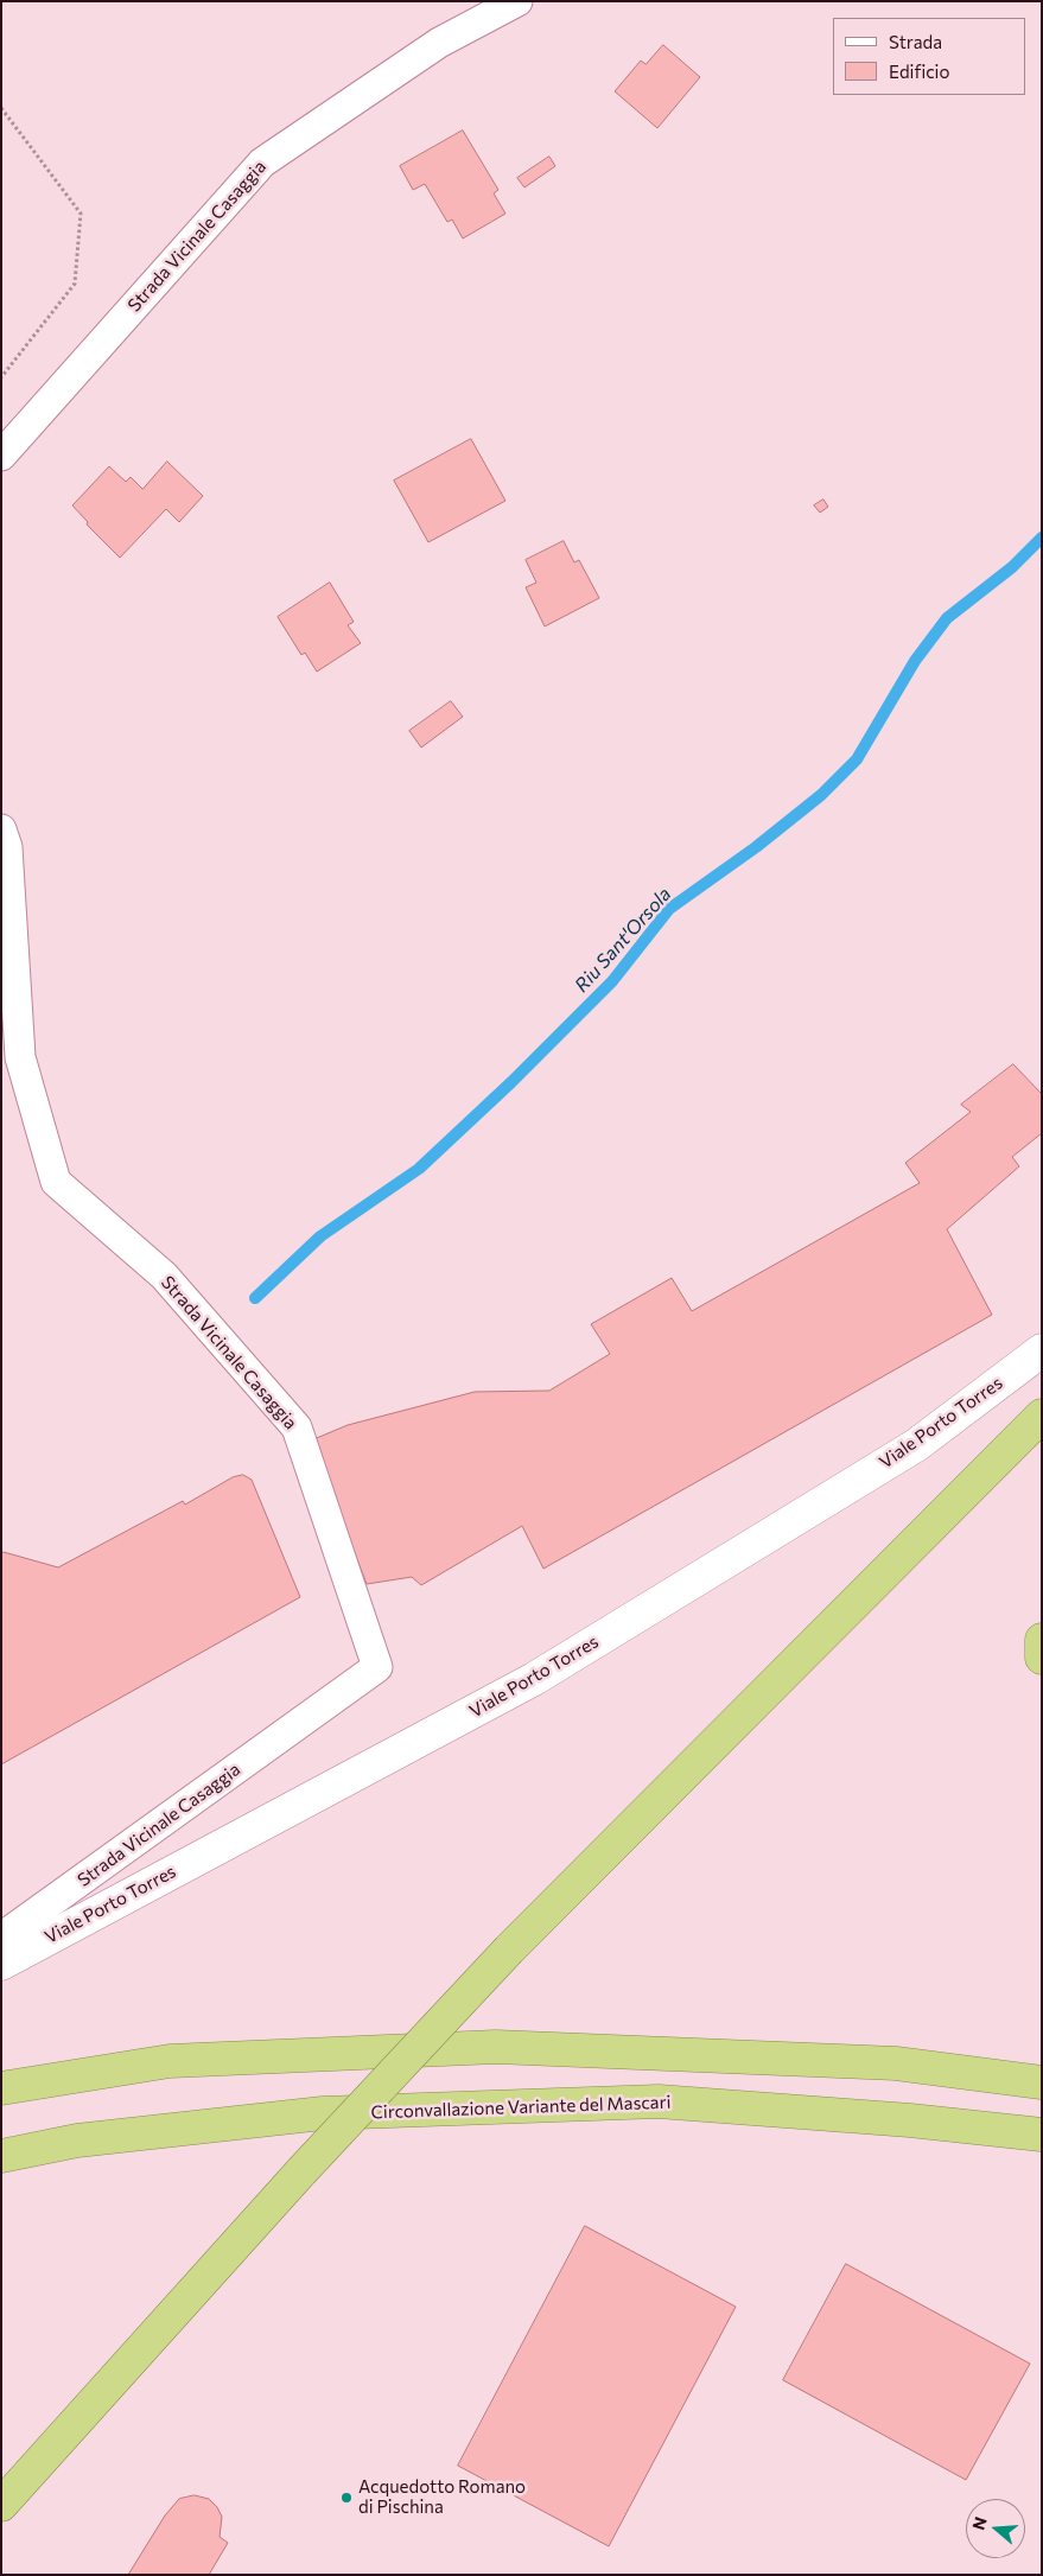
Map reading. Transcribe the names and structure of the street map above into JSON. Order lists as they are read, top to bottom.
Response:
{
  "streets": {
    "highway": ["Circonvallazione Variante del Mascari"],
    "main road": ["Viale Porto Torres"],
    "street": ["Strada Vicinale Casaggia"]
  },
  "water": ["Riu Sant'Orsola"],
  "places": ["Acquedotto Romano di Pischina"],
  "legend": ["Strada", "Edificio"],
  "north": "left"
}
